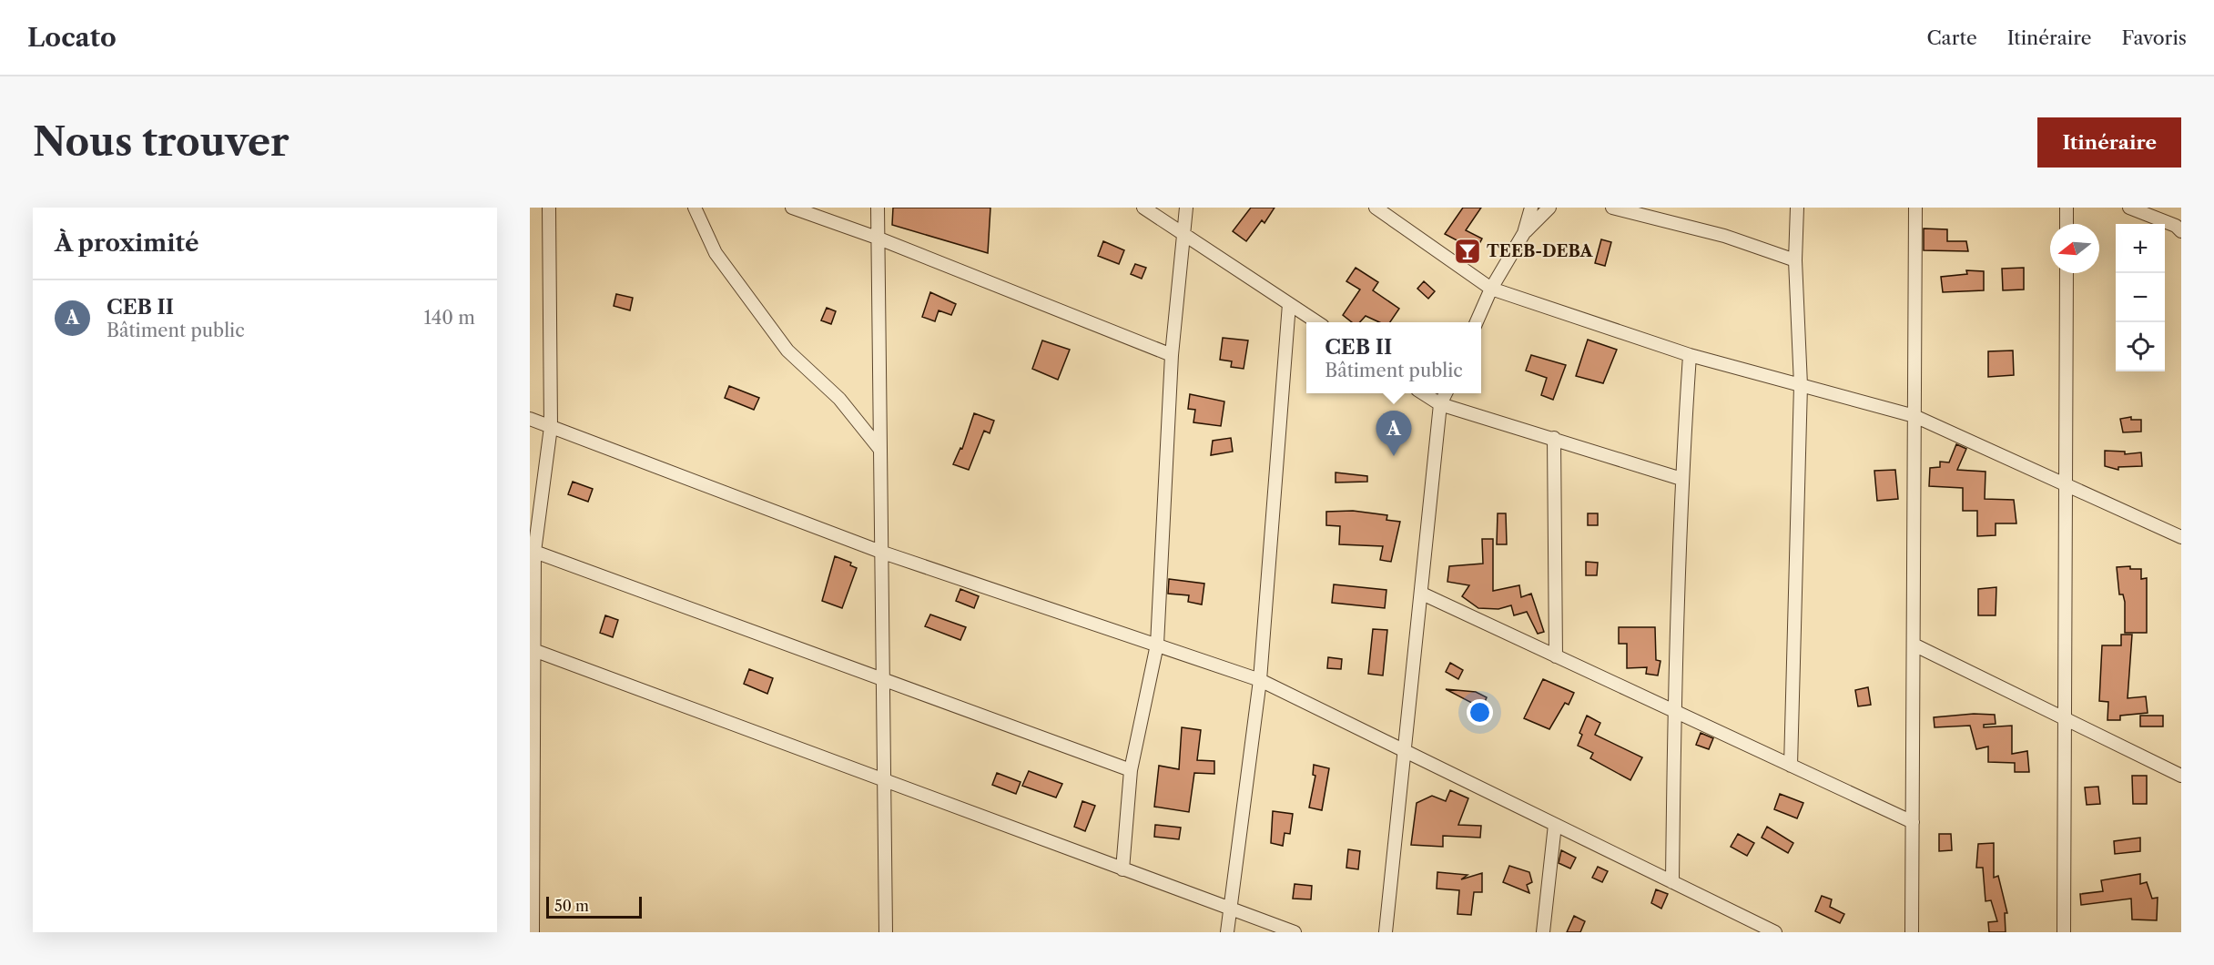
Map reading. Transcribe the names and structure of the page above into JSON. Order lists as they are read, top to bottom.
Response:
{
  "places": {
    "bar": ["TEEB-DEBA"]
  },
  "scale_bar": "50 m",
  "north": "left",
  "page": {
    "header": "Locato",
    "nav": ["Carte", "Itinéraire", "Favoris"],
    "buttons": "Itinéraire",
    "title": "Nous trouver",
    "heading": "À proximité",
    "map_buttons": ["+", "−"],
    "list": [
      {
        "mark": "A",
        "name": "CEB II",
        "note": "Bâtiment public",
        "value": "140 m"
      }
    ],
    "popup": ["CEB II", "Bâtiment public"],
    "pins": "A",
    "scale": "50 m"
  }
}
